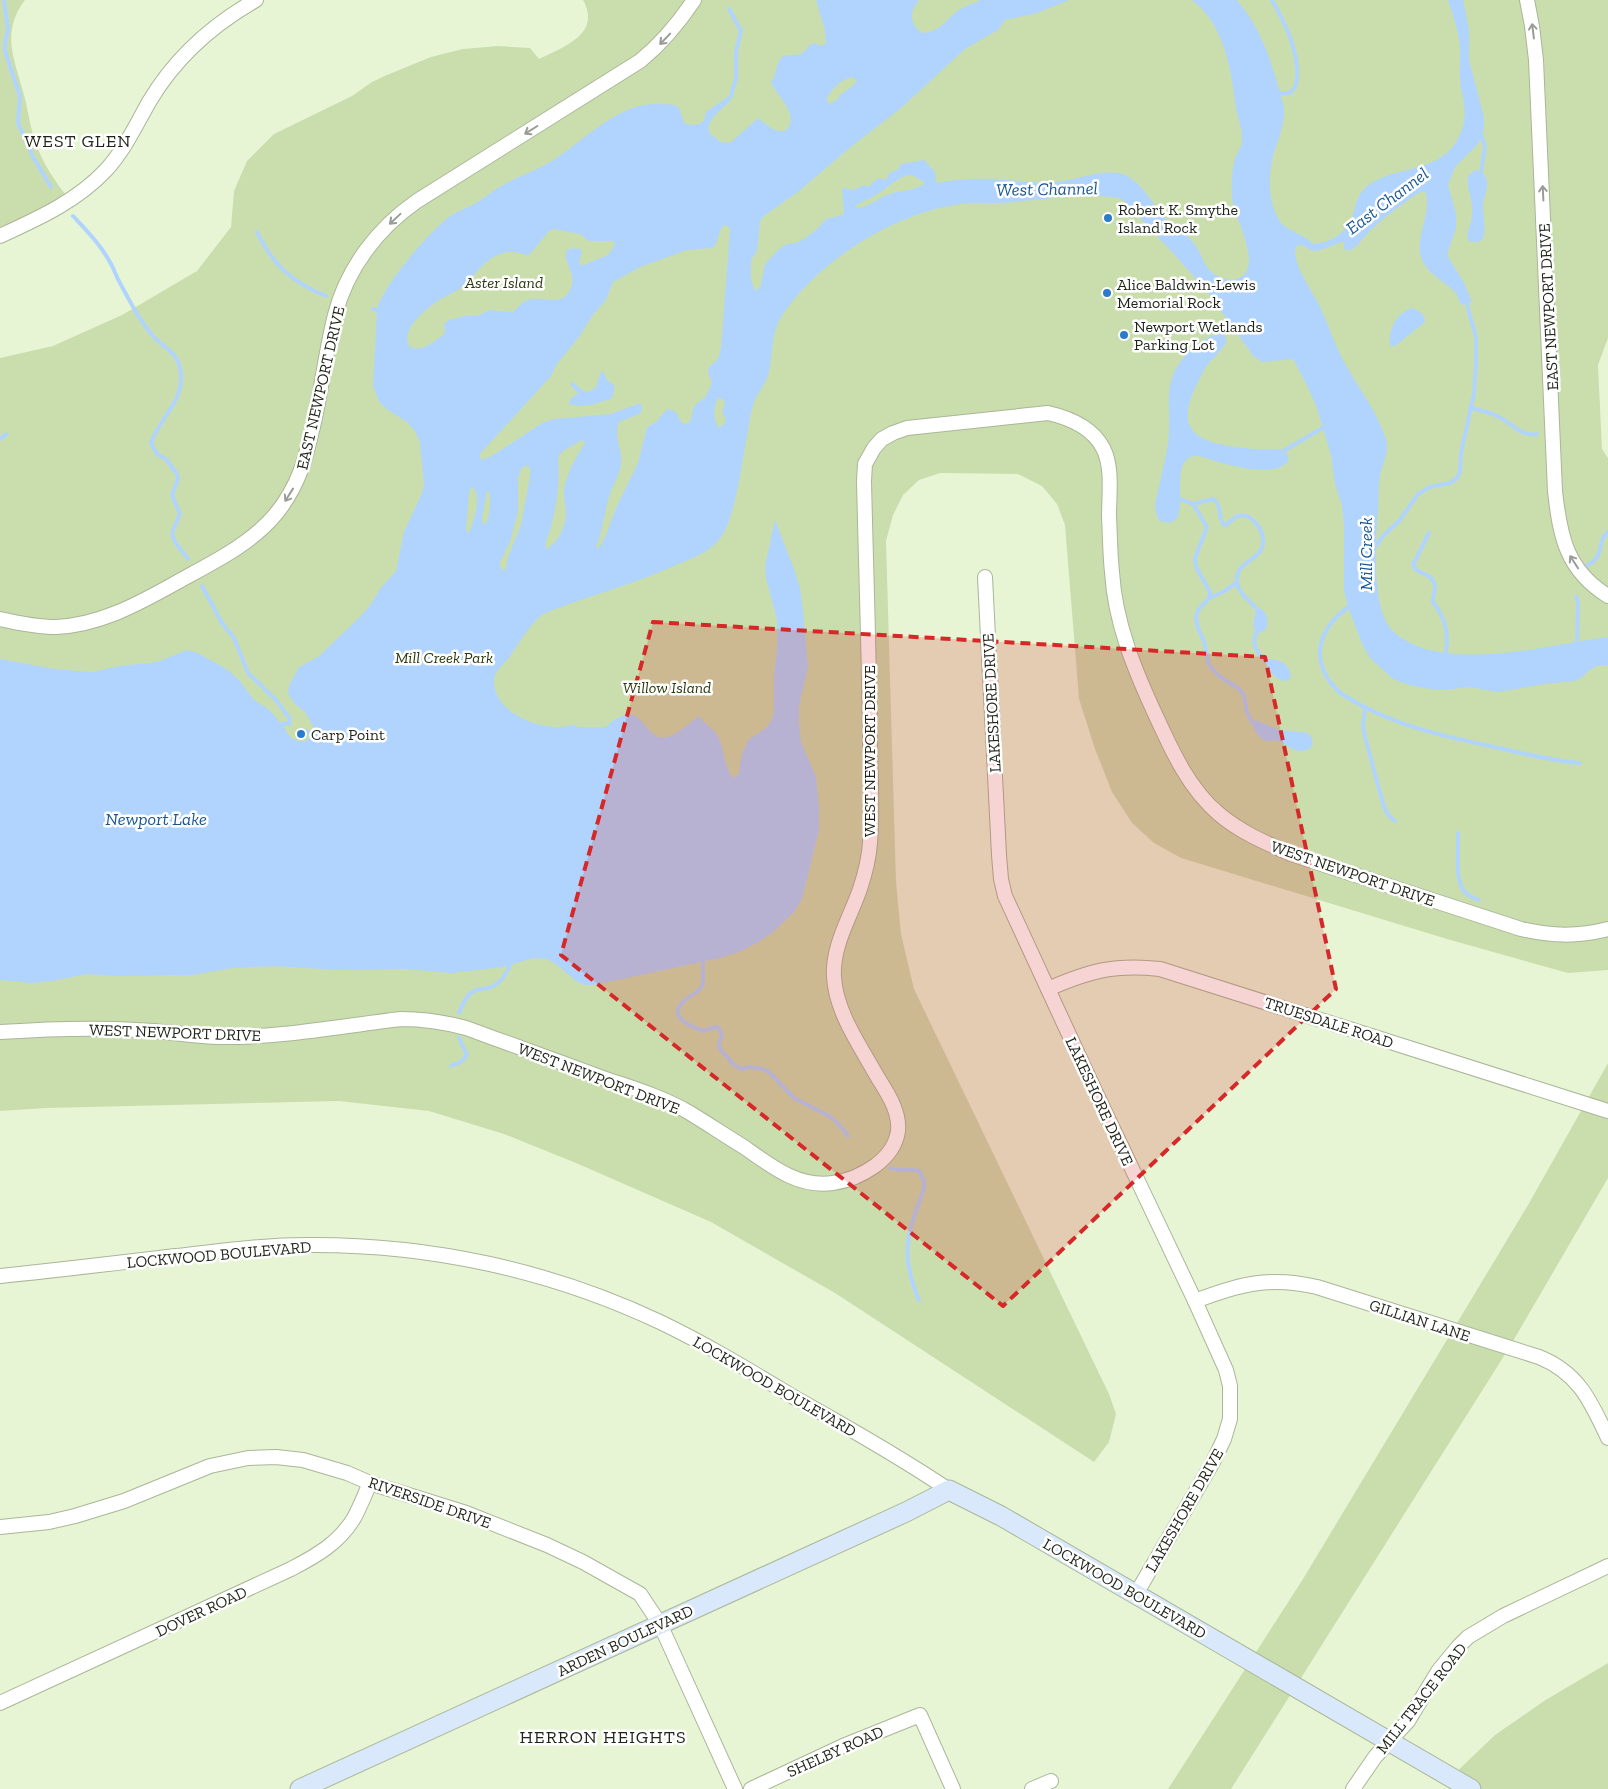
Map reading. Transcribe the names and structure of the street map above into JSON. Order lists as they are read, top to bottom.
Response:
{
  "streets": {
    "main road": ["LOCKWOOD BOULEVARD", "ARDEN BOULEVARD"],
    "street": [
      "EAST NEWPORT DRIVE",
      "LAKESHORE DRIVE",
      "WEST NEWPORT DRIVE",
      "TRUESDALE ROAD",
      "GILLIAN LANE",
      "RIVERSIDE DRIVE",
      "DOVER ROAD",
      "MILL TRACE ROAD",
      "SHELBY ROAD"
    ]
  },
  "crossings": [
    ["LAKESHORE DRIVE", "TRUESDALE ROAD"],
    ["LAKESHORE DRIVE", "LOCKWOOD BOULEVARD"],
    ["LAKESHORE DRIVE", "GILLIAN LANE"],
    ["LOCKWOOD BOULEVARD", "ARDEN BOULEVARD"],
    ["LOCKWOOD BOULEVARD", "MILL TRACE ROAD"],
    ["RIVERSIDE DRIVE", "DOVER ROAD"],
    ["RIVERSIDE DRIVE", "ARDEN BOULEVARD"]
  ],
  "districts": ["WEST GLEN", "HERRON HEIGHTS"],
  "water": [
    "West Channel",
    "East Channel",
    "Mill Creek",
    "Newport Lake"
  ],
  "parks": ["Aster Island", "Mill Creek Park", "Willow Island"],
  "places": [
    "Robert K. Smythe Island Rock",
    "Alice Baldwin-Lewis Memorial Rock",
    "Newport Wetlands Parking Lot",
    "Carp Point"
  ]
}
